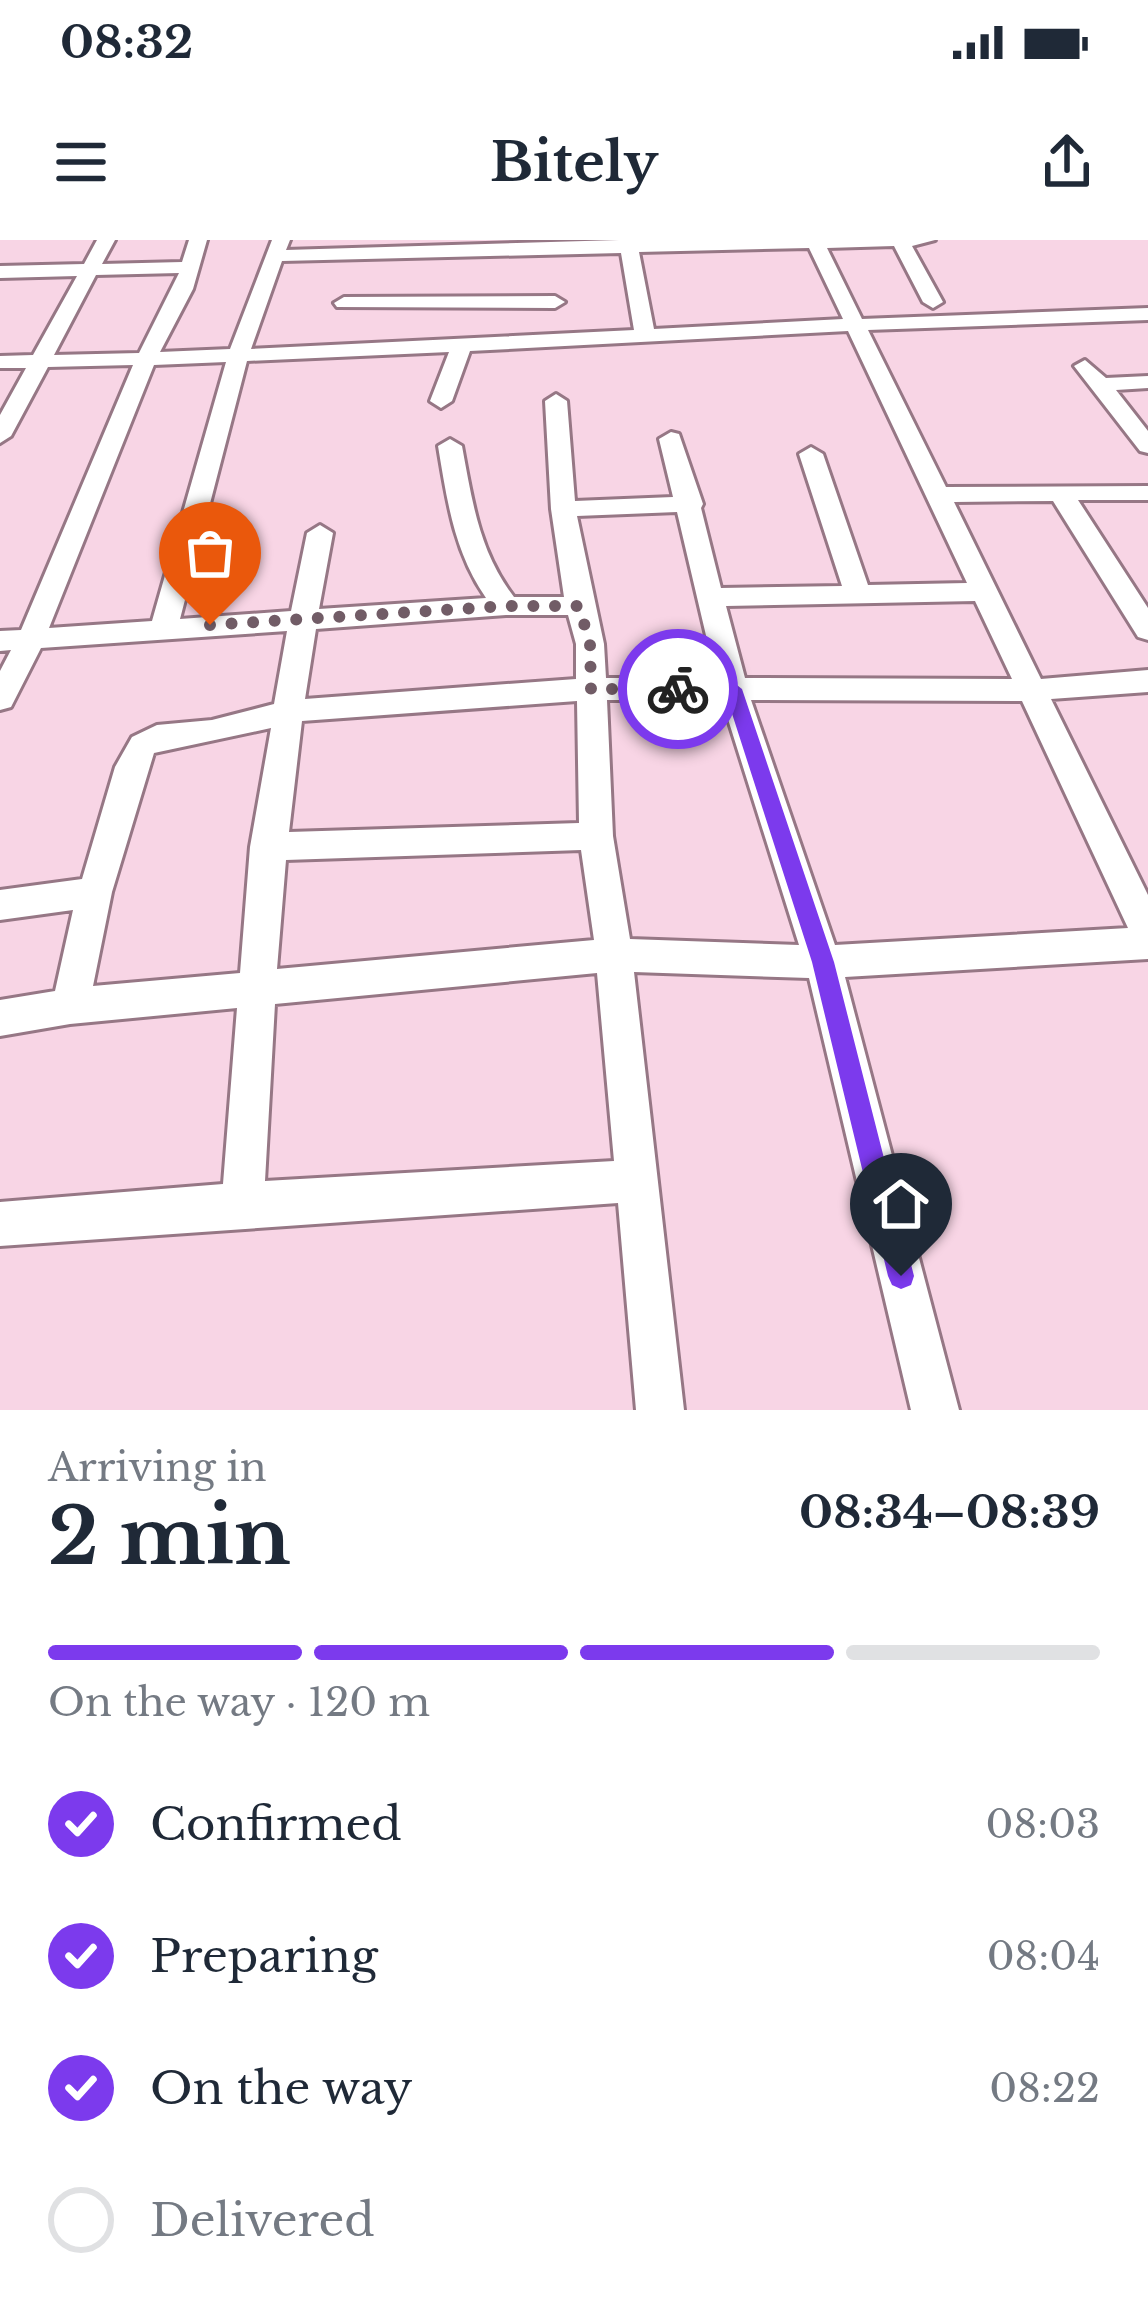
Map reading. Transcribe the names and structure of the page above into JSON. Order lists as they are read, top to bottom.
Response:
{
  "page": {
    "status": "08:32",
    "header": "Bitely",
    "heading": ["2 min", "Arriving in", "08:34–08:39"],
    "bar": "On the way · 120 m",
    "list": [
      ["Confirmed", "08:03"],
      ["Preparing", "08:04"],
      ["On the way", "08:22"],
      "Delivered"
    ]
  }
}
